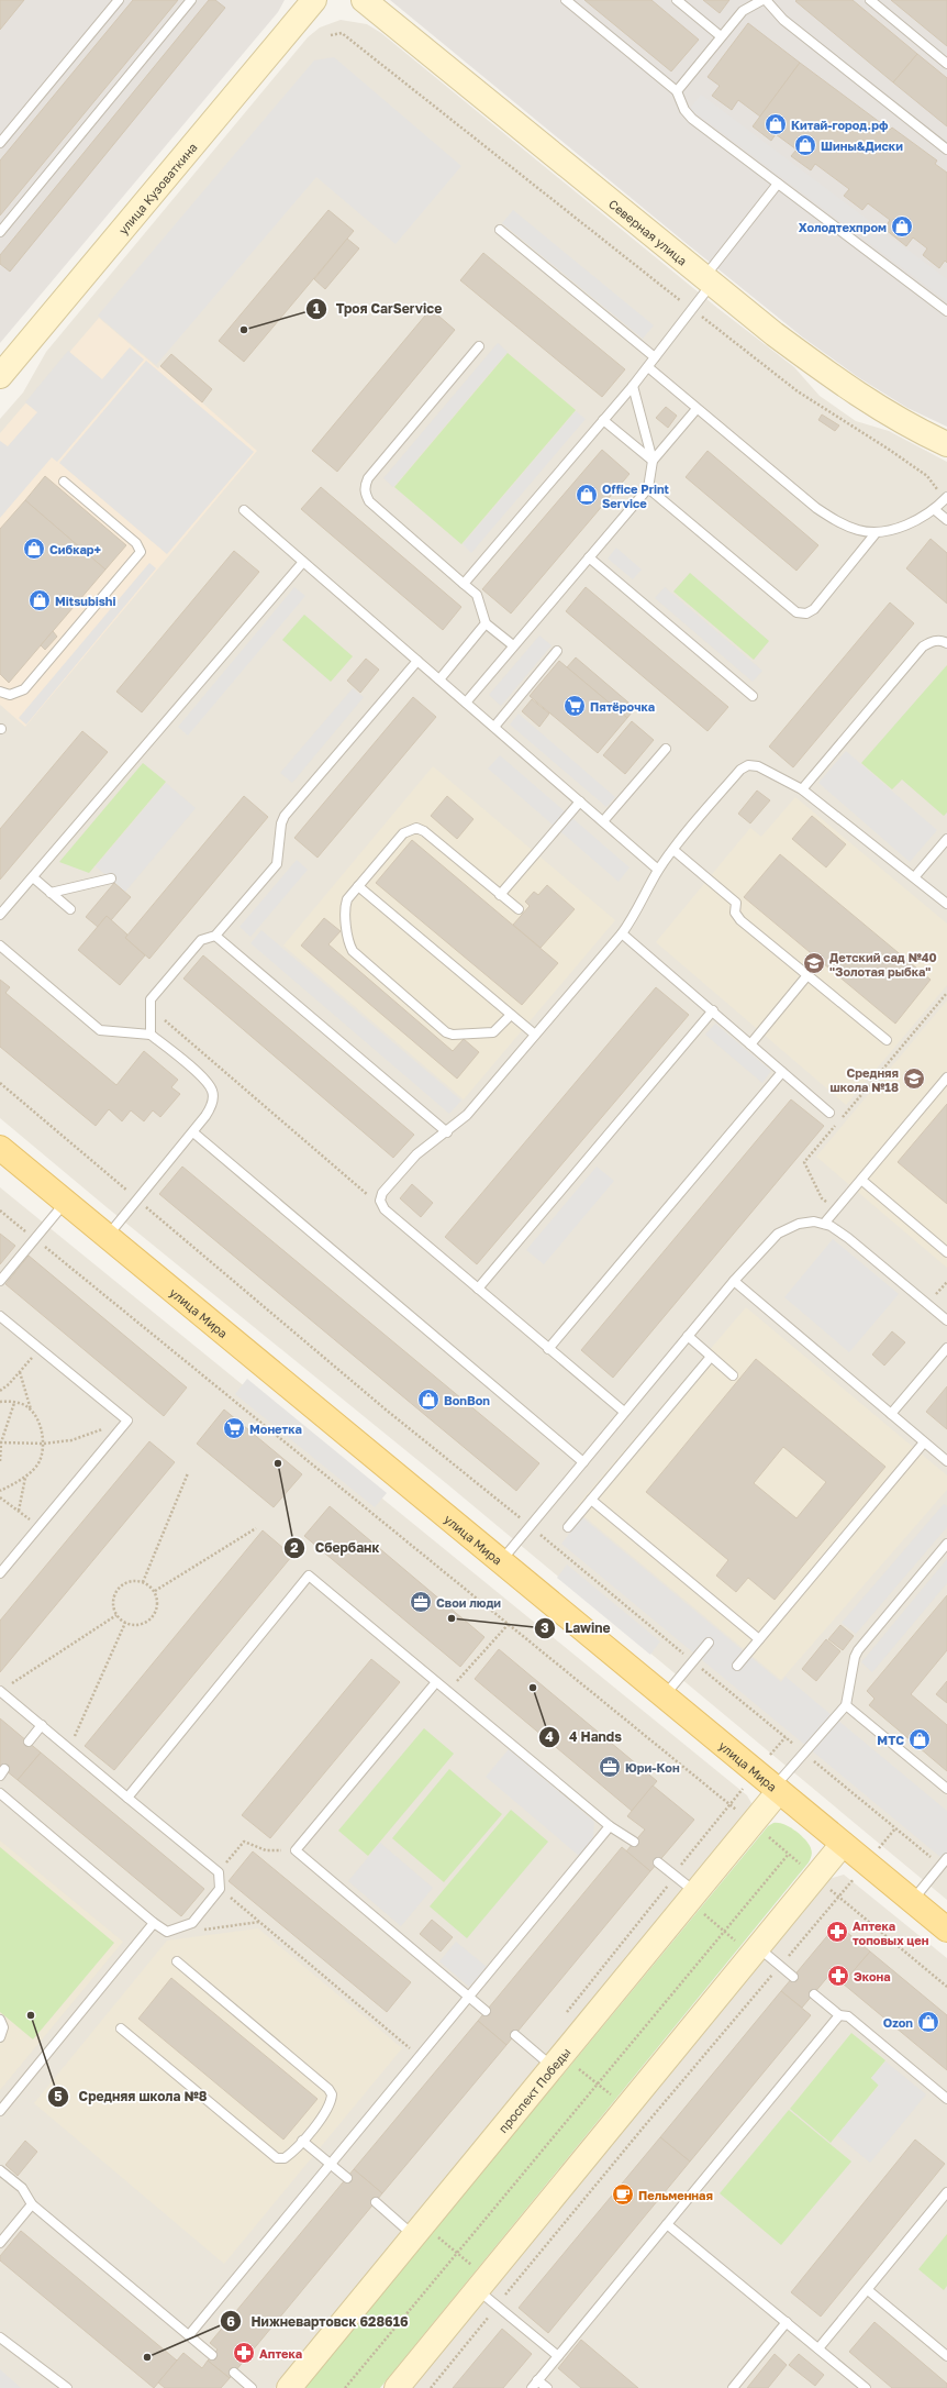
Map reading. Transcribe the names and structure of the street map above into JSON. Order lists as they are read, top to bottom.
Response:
{
  "streets": {
    "main road": [
      "улица Кузоваткина",
      "Северная улица",
      "улица Мира",
      "проспект Победы"
    ]
  },
  "crossings": [
    ["улица Мира", "проспект Победы"]
  ],
  "places": {
    "shop": [
      "Китай-город.рф",
      "Шины&Диски",
      "Холодтехпром",
      "Office Print Service",
      "Сибкар+",
      "Mitsubishi",
      "BonBon",
      "МТС",
      "Ozon"
    ],
    "other": [
      "Троя CarService",
      "Сбербанк",
      "Lawine",
      "4 Hands",
      "Средняя школа №8",
      "Нижневартовск 628616"
    ],
    "supermarket": ["Пятёрочка", "Монетка"],
    "school or university": ["Детский сад №40 \"Золотая рыбка\"", "Средняя школа №18"],
    "office": ["Свои люди", "Юри-Кон"],
    "pharmacy": ["Аптека топовых цен", "Экона", "Аптека"],
    "cafe": ["Пельменная"]
  }
}
